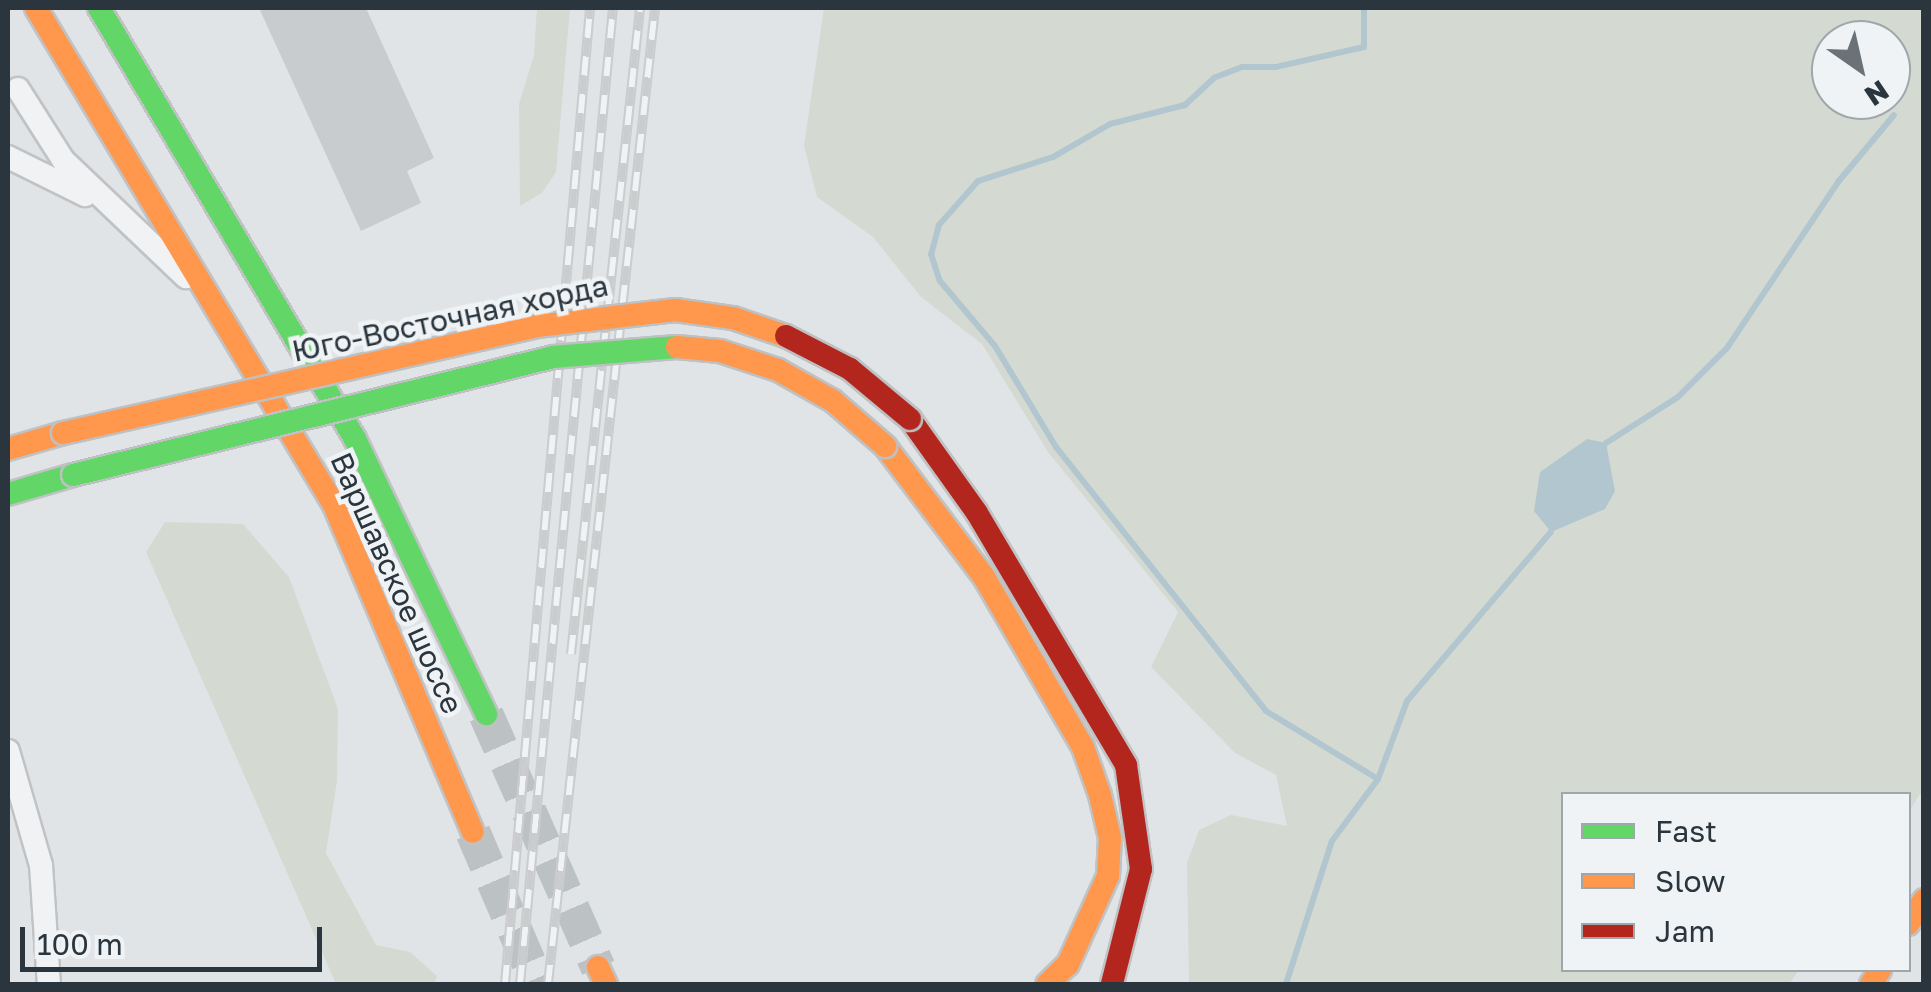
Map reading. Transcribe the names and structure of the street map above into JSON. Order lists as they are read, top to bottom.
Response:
{
  "streets": {
    "main road": ["Юго-Восточная хорда", "Варшавское шоссе"]
  },
  "legend": ["Fast", "Slow", "Jam"],
  "scale_bar": "100 m",
  "north": "bottom right"
}
